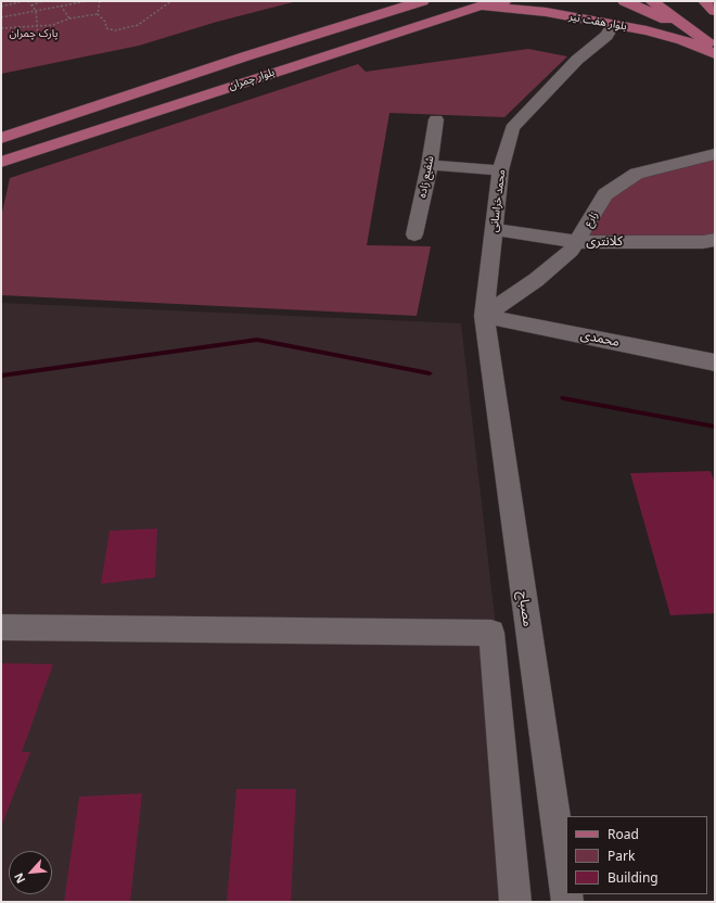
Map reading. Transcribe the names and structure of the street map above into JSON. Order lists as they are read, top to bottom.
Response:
{
  "streets": {
    "main road": ["بلوار هفت تیر", "بلوار چمران"],
    "street": [
      "شفیع زاده",
      "محمد خراسانی",
      "زارع",
      "کلانتری",
      "محمدی",
      "مصباح"
    ]
  },
  "crossings": [
    ["بلوار هفت تیر", "بلوار چمران"],
    ["بلوار هفت تیر", "محمد خراسانی"],
    ["محمد خراسانی", "زارع"],
    ["محمد خراسانی", "کلانتری"],
    ["محمد خراسانی", "محمدی"],
    ["محمد خراسانی", "مصباح"],
    ["زارع", "کلانتری"],
    ["زارع", "محمدی"],
    ["زارع", "مصباح"],
    ["محمدی", "مصباح"]
  ],
  "parks": ["پارک چمران"],
  "legend": ["Road", "Park", "Building"],
  "north": "bottom left"
}
